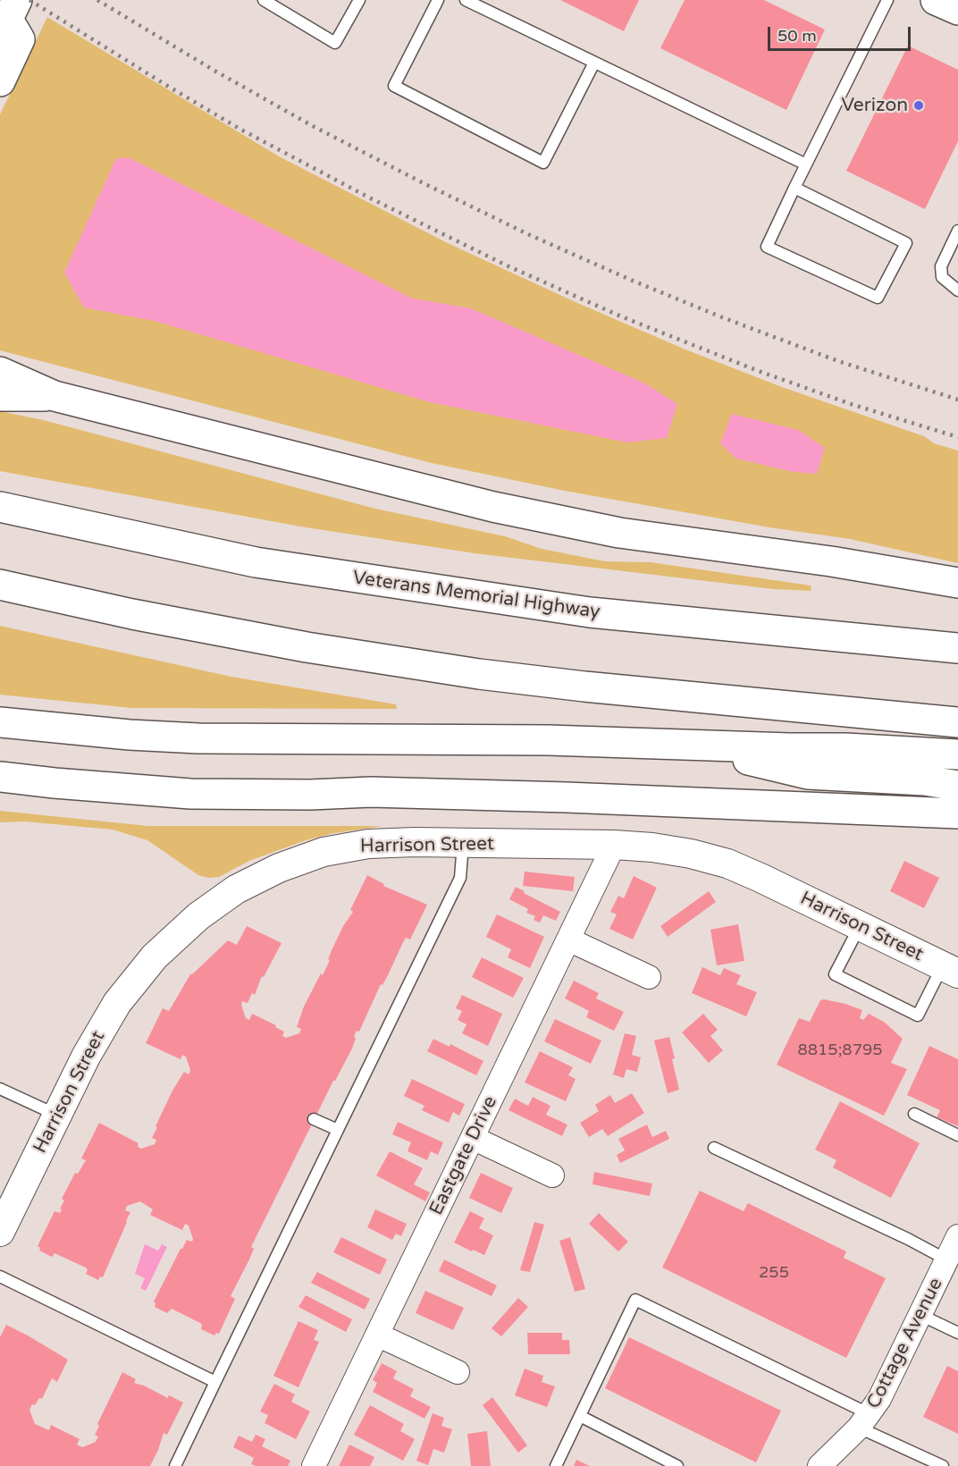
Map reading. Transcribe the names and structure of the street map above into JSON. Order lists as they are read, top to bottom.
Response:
{
  "streets": {
    "main road": ["Veterans Memorial Highway"],
    "street": ["Harrison Street", "Eastgate Drive", "Cottage Avenue"]
  },
  "crossings": [
    ["Harrison Street", "Eastgate Drive"]
  ],
  "places": ["Verizon"],
  "house_numbers": ["8815;8795", "255"],
  "scale_bar": "50 m"
}
